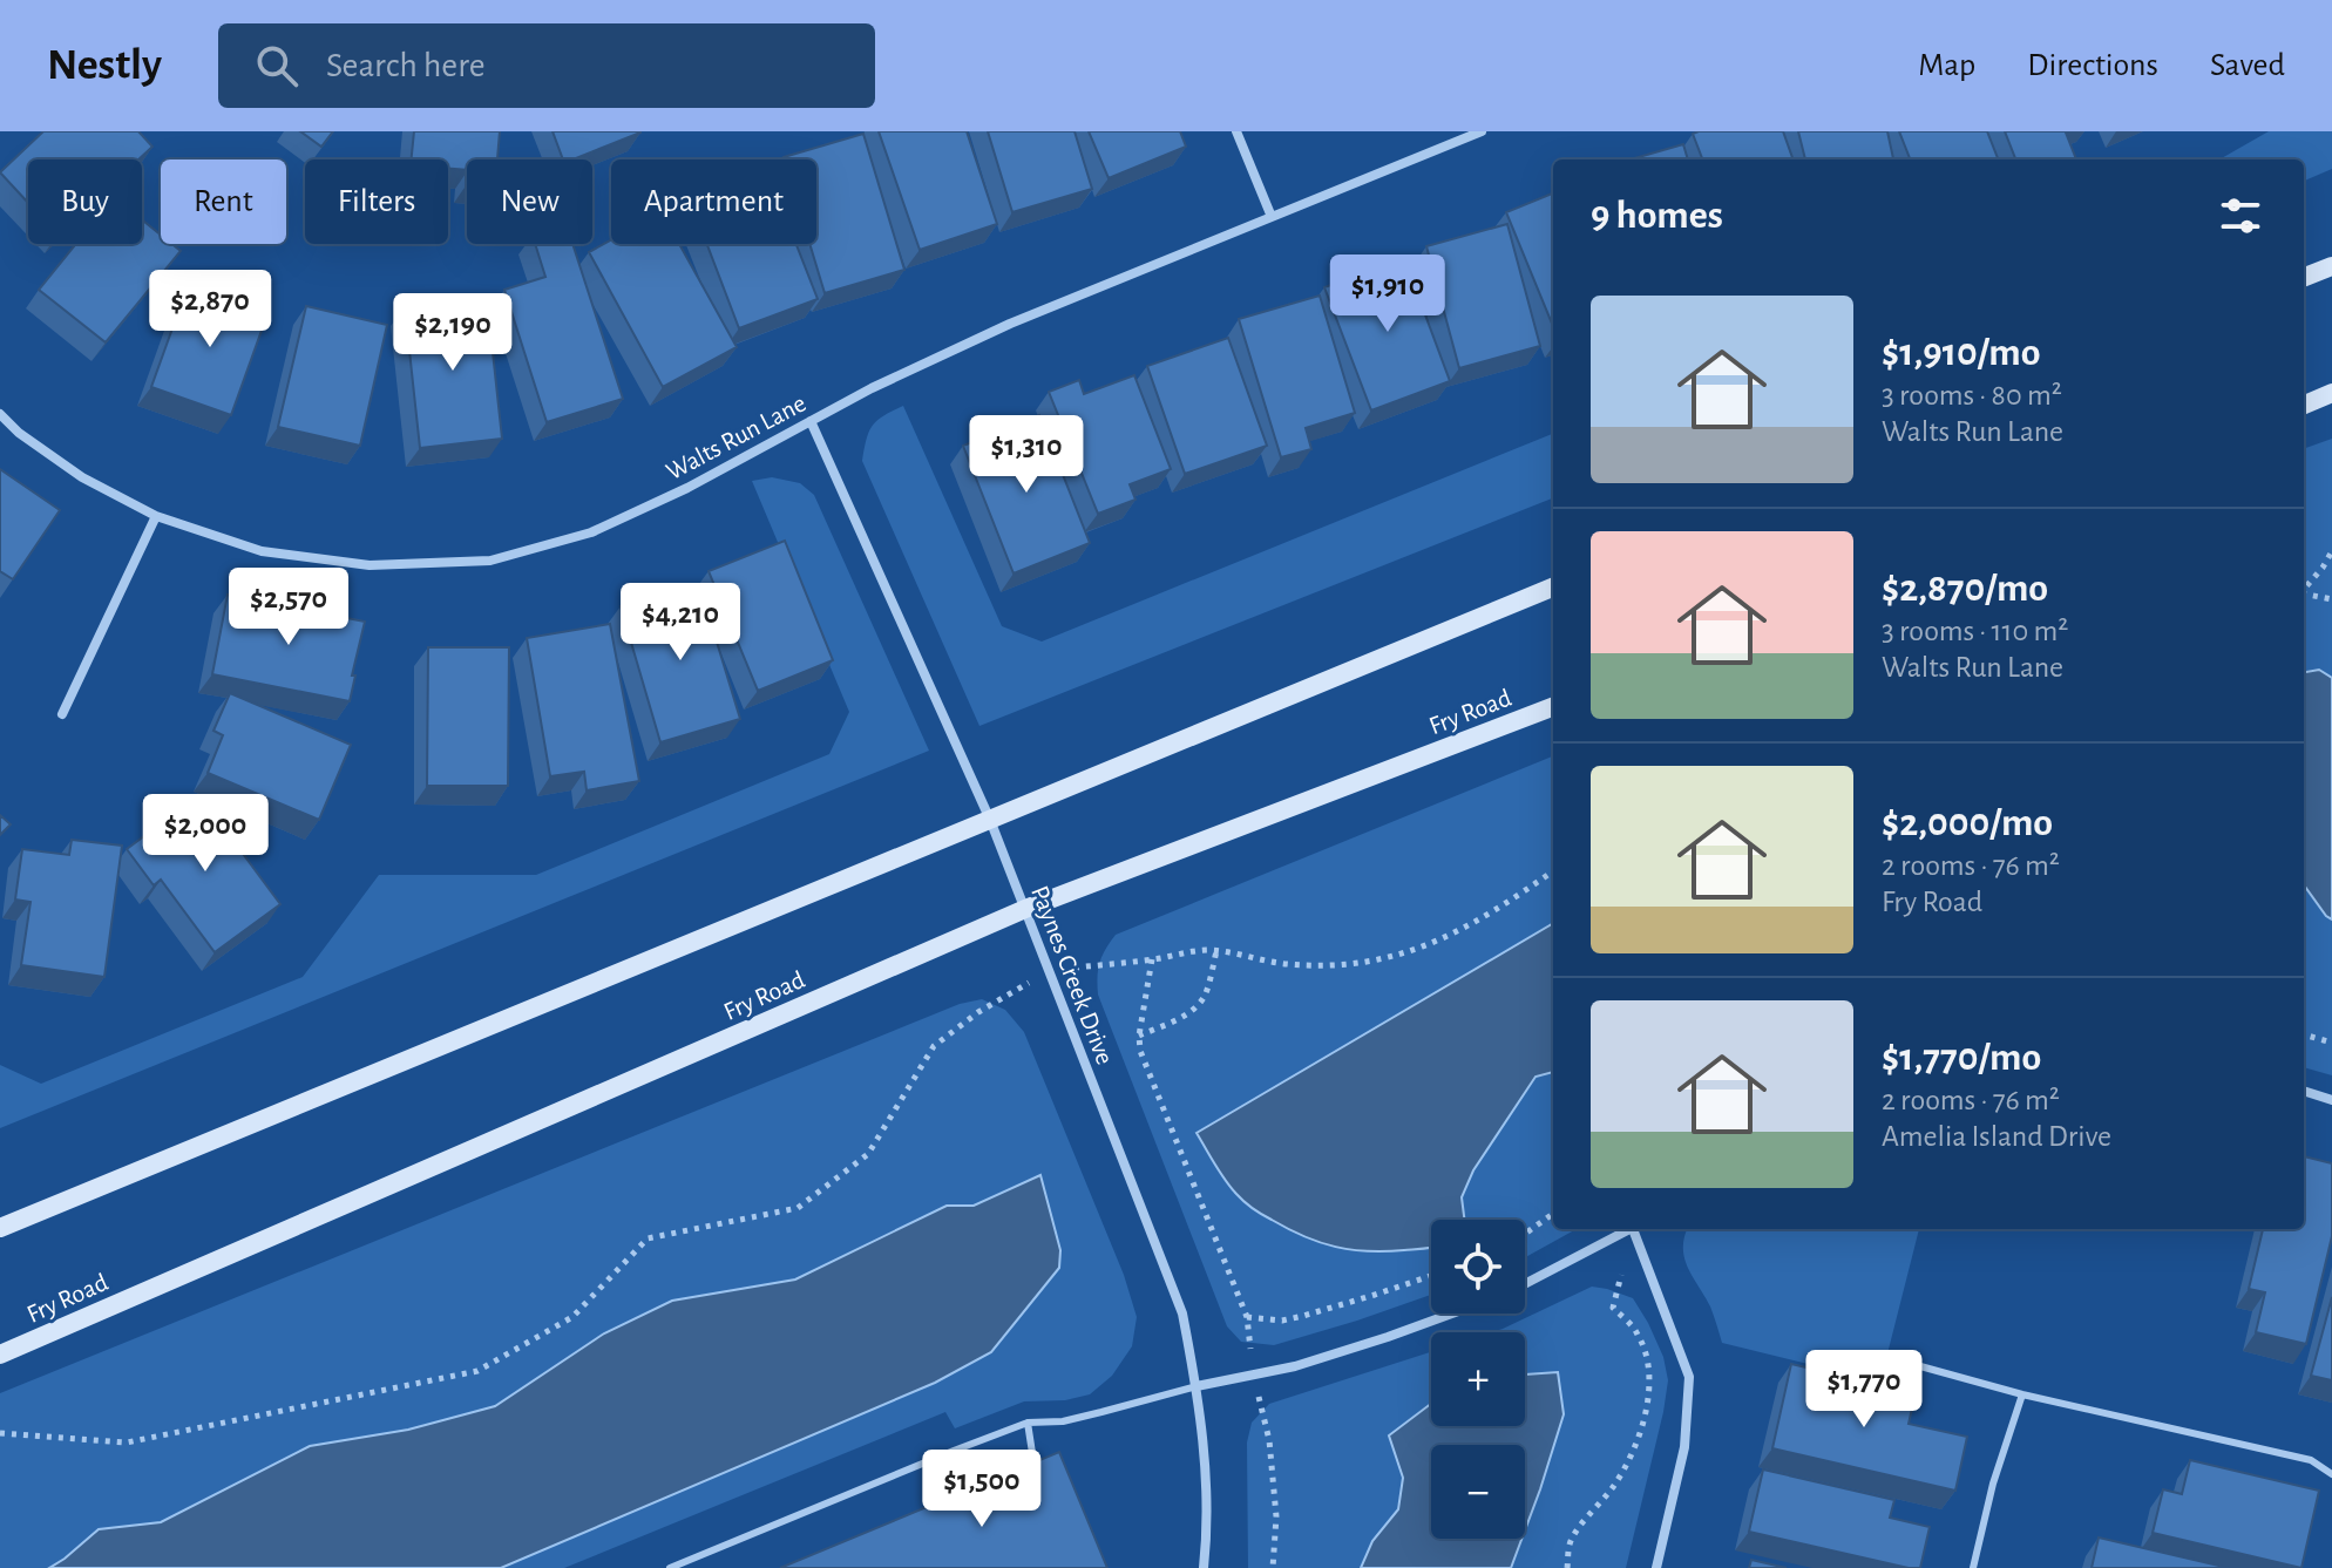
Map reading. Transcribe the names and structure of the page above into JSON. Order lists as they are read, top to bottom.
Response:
{
  "streets": {
    "main road": ["Fry Road"],
    "street": ["Walts Run Lane", "Paynes Creek Drive"]
  },
  "crossings": [
    ["Walts Run Lane", "Paynes Creek Drive"],
    ["Fry Road", "Paynes Creek Drive"]
  ],
  "page": {
    "header": "Nestly",
    "search": "Search here",
    "nav": ["Map", "Directions", "Saved"],
    "chip": [
      "Buy",
      "Rent",
      "Filters",
      "New",
      "Apartment"
    ],
    "heading": "9 homes",
    "price": [
      "$1,910",
      "$2,870",
      "$2,190",
      "$1,310",
      "$2,570",
      "$4,210",
      "$2,000",
      "$1,770",
      "$1,500"
    ],
    "list": [
      {
        "name": "$1,910/mo",
        "note": "3 rooms · 80 m² · Walts Run Lane"
      },
      {
        "name": "$2,870/mo",
        "note": "3 rooms · 110 m² · Walts Run Lane"
      },
      {
        "name": "$2,000/mo",
        "note": "2 rooms · 76 m² · Fry Road"
      },
      {
        "name": "$1,770/mo",
        "note": "2 rooms · 76 m² · Amelia Island Drive"
      }
    ],
    "map_buttons": ["+", "−"]
  }
}
